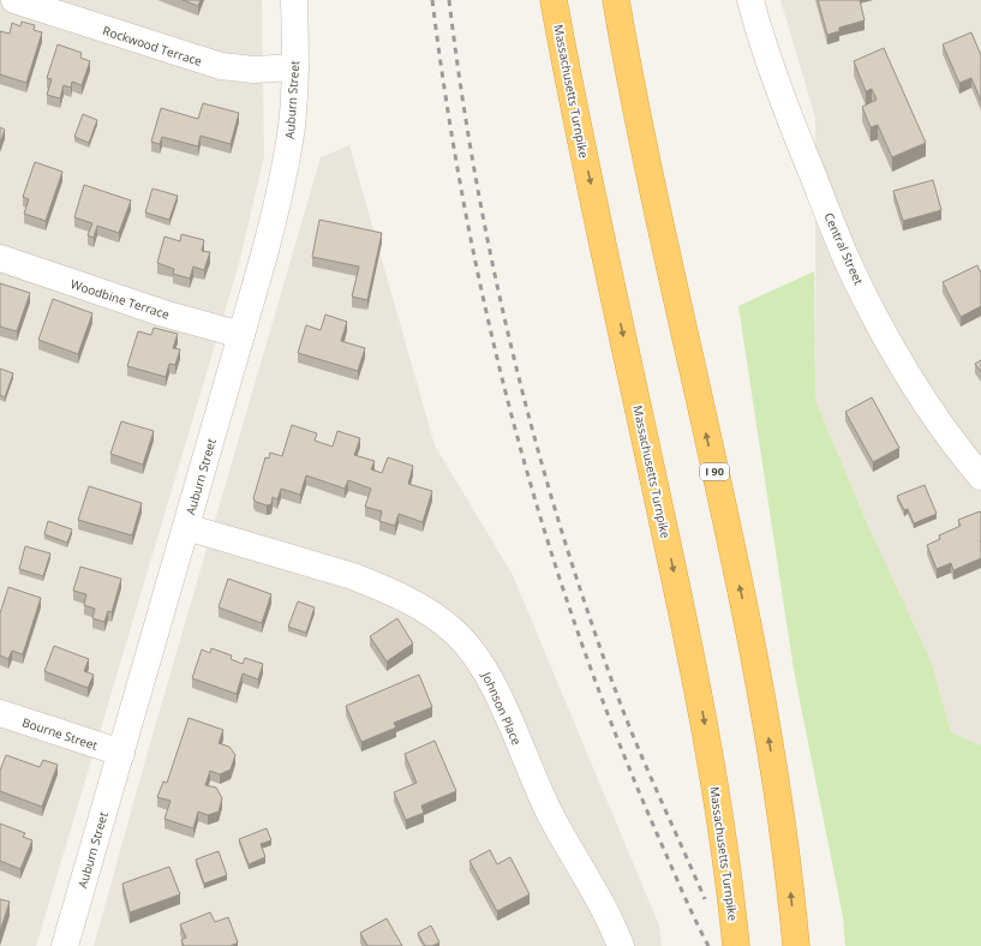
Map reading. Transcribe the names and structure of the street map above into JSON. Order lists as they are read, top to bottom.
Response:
{
  "streets": {
    "highway": ["Massachusetts Turnpike", "I 90"],
    "street": [
      "Rockwood Terrace",
      "Auburn Street",
      "Central Street",
      "Woodbine Terrace",
      "Johnson Place",
      "Bourne Street"
    ]
  },
  "crossings": [
    ["Rockwood Terrace", "Auburn Street"],
    ["Auburn Street", "Woodbine Terrace"],
    ["Auburn Street", "Johnson Place"],
    ["Auburn Street", "Bourne Street"]
  ]
}
